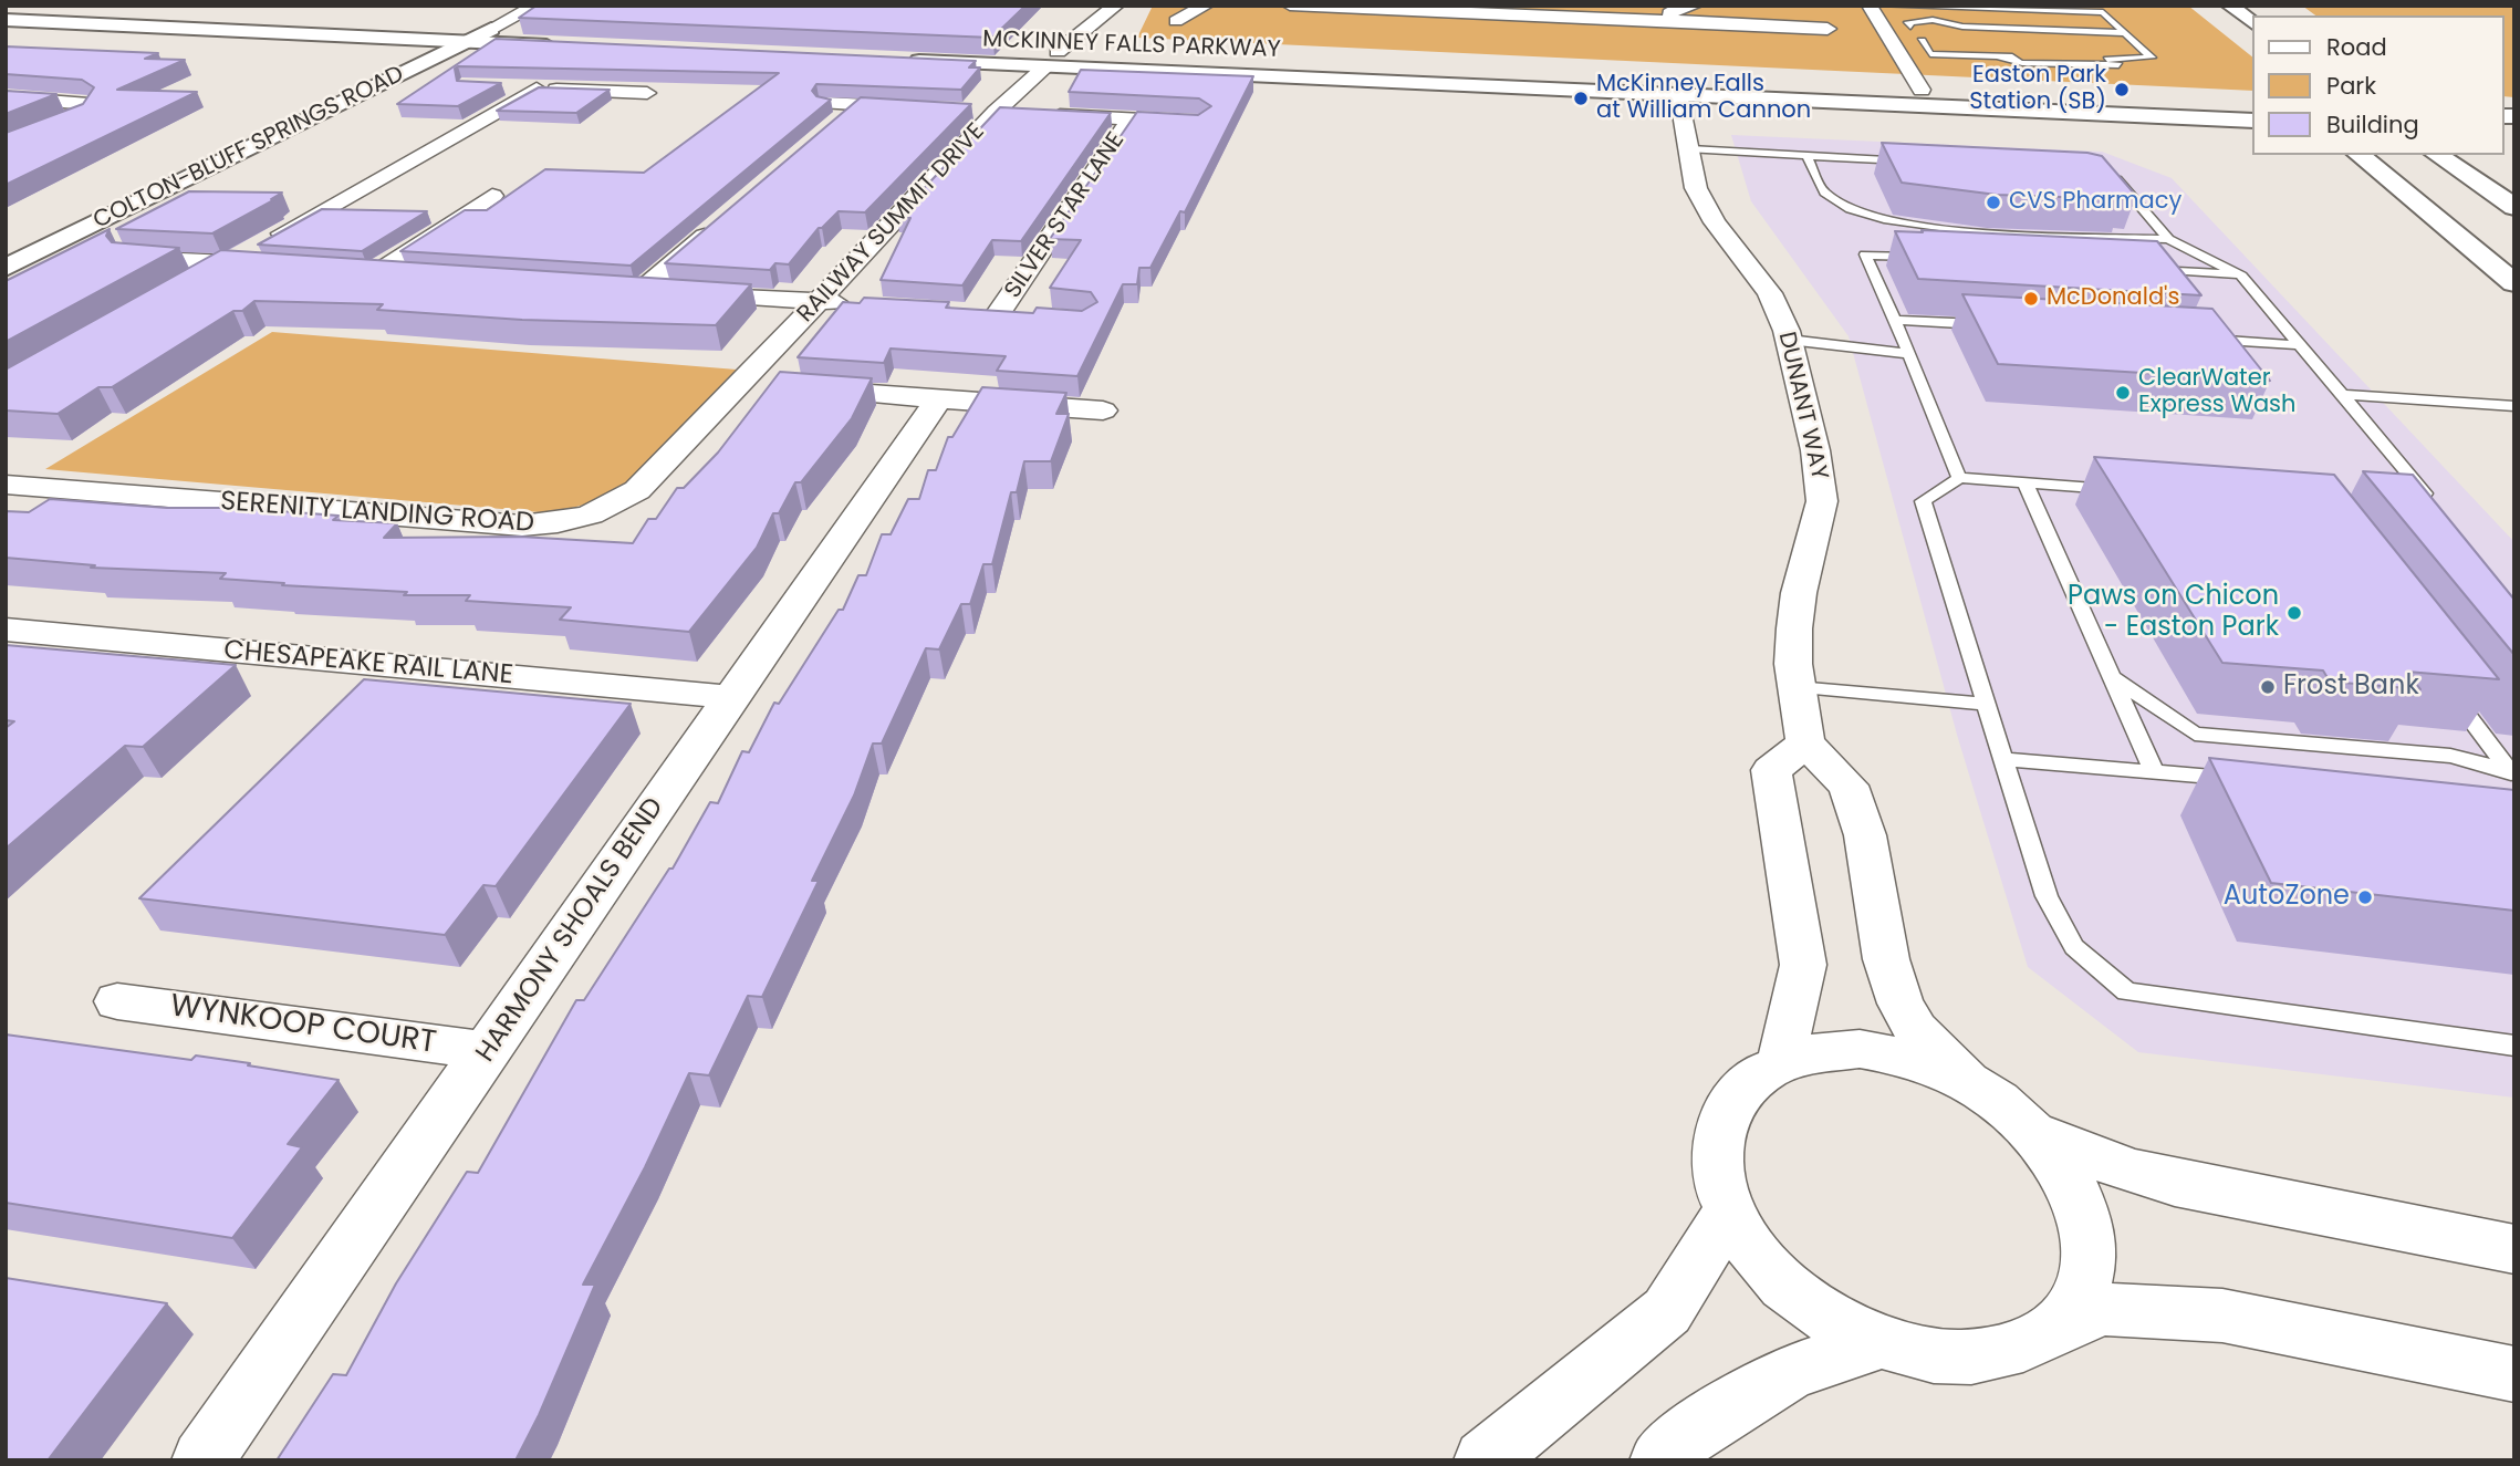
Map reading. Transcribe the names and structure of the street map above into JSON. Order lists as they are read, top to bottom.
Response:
{
  "streets": {
    "main road": ["MCKINNEY FALLS PARKWAY", "COLTON-BLUFF SPRINGS ROAD"],
    "street": [
      "SILVER STAR LANE",
      "RAILWAY SUMMIT DRIVE",
      "DUNANT WAY",
      "SERENITY LANDING ROAD",
      "CHESAPEAKE RAIL LANE",
      "HARMONY SHOALS BEND",
      "WYNKOOP COURT"
    ]
  },
  "crossings": [
    ["MCKINNEY FALLS PARKWAY", "RAILWAY SUMMIT DRIVE"],
    ["MCKINNEY FALLS PARKWAY", "DUNANT WAY"],
    ["RAILWAY SUMMIT DRIVE", "SERENITY LANDING ROAD"],
    ["CHESAPEAKE RAIL LANE", "HARMONY SHOALS BEND"],
    ["HARMONY SHOALS BEND", "WYNKOOP COURT"]
  ],
  "places": [
    "Easton Park Station (SB)",
    "McKinney Falls at William Cannon",
    "CVS Pharmacy",
    "McDonald's",
    "ClearWater Express Wash",
    "Paws on Chicon - Easton Park",
    "Frost Bank",
    "AutoZone"
  ],
  "legend": ["Road", "Park", "Building"]
}
